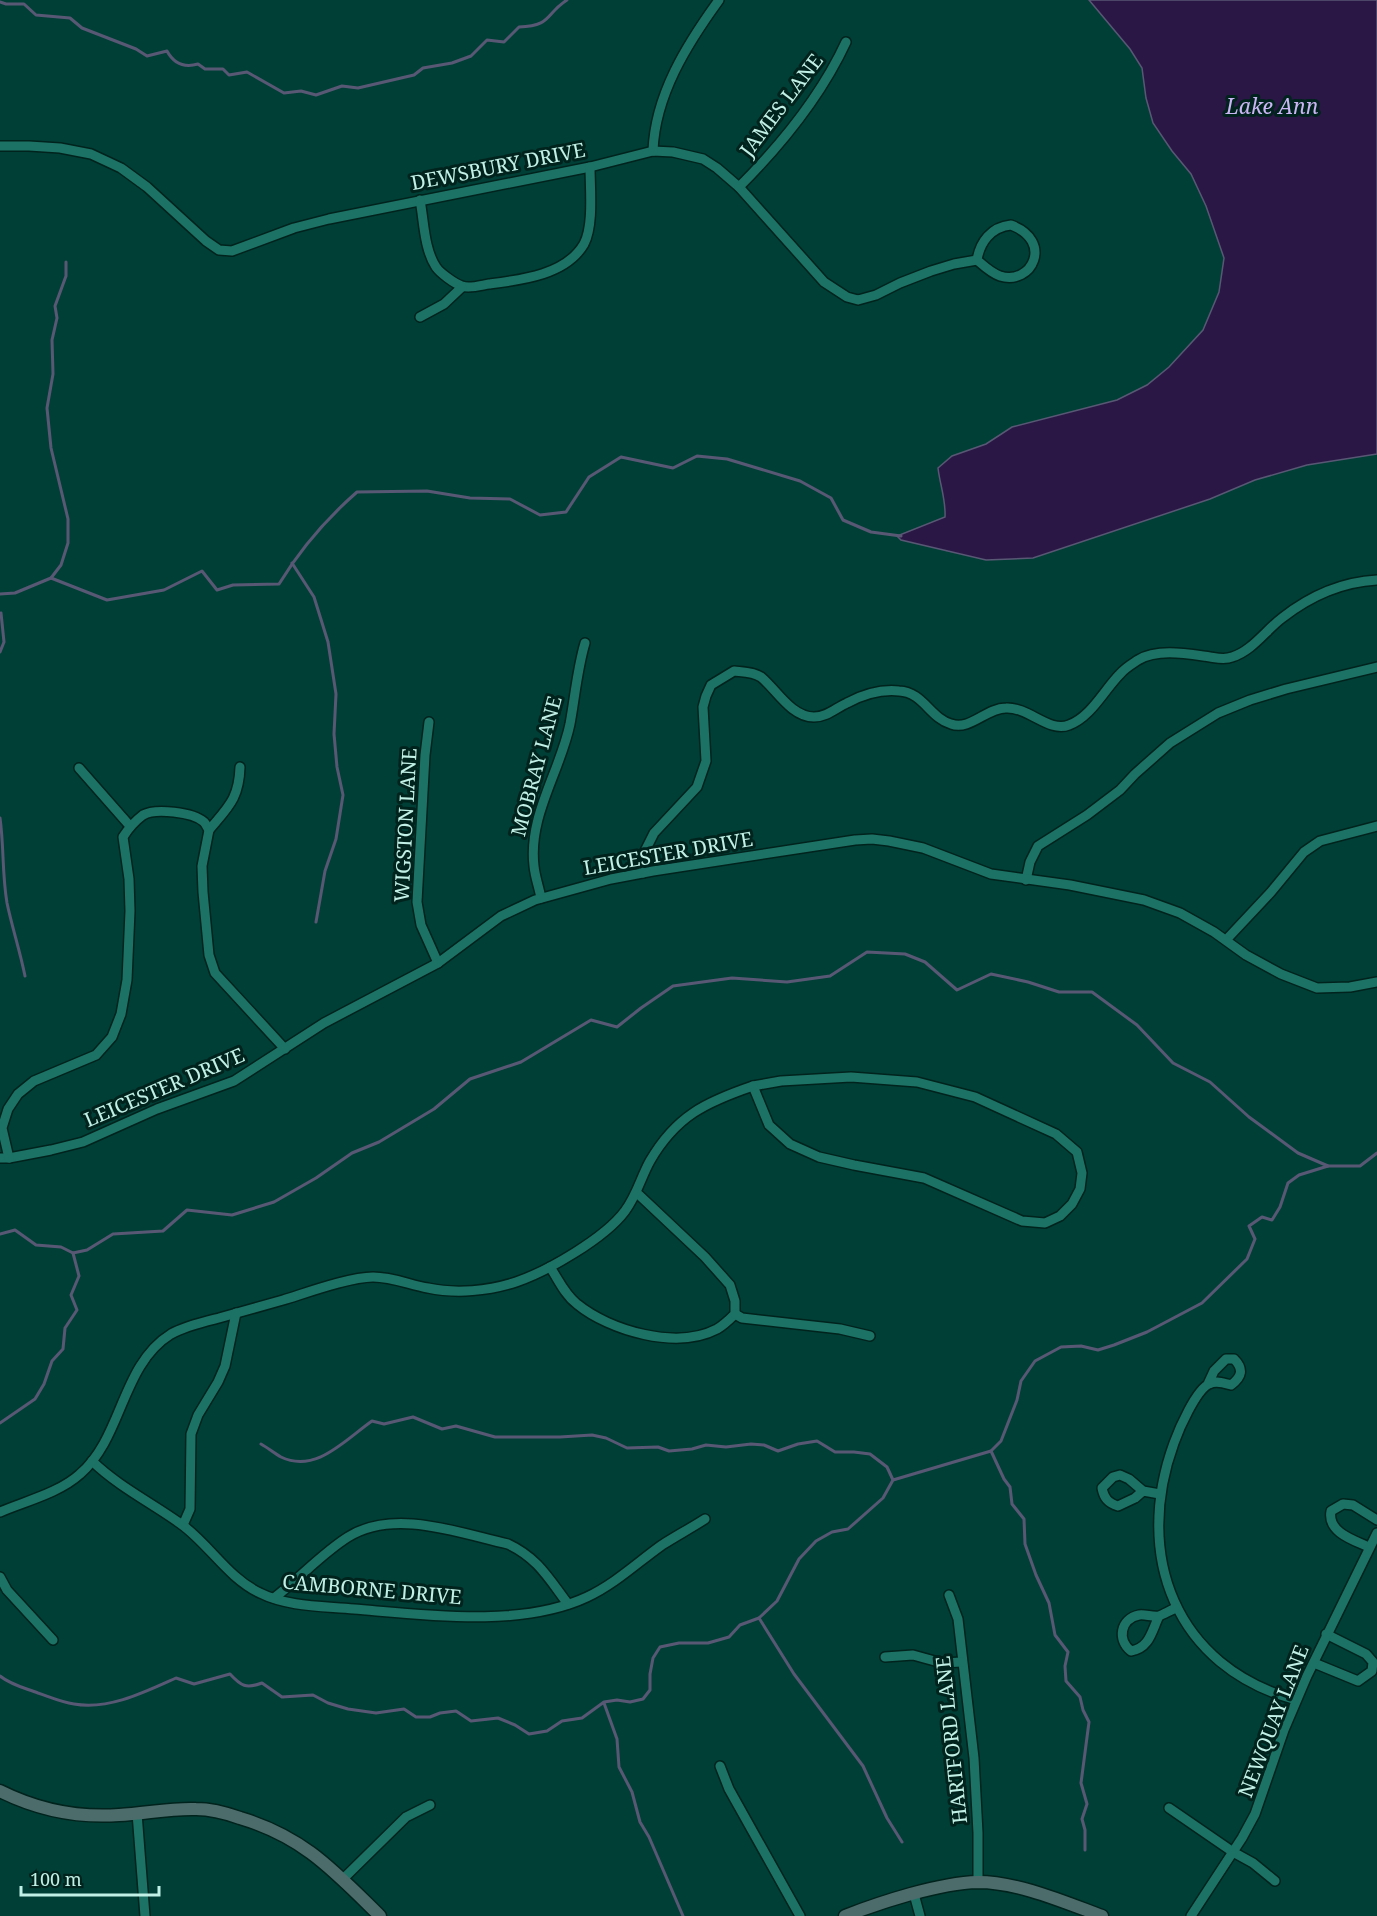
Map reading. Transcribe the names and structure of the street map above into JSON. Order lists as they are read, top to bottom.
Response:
{
  "streets": {
    "street": [
      "JAMES LANE",
      "DEWSBURY DRIVE",
      "MOBRAY LANE",
      "WIGSTON LANE",
      "LEICESTER DRIVE",
      "CAMBORNE DRIVE",
      "NEWQUAY LANE",
      "HARTFORD LANE"
    ]
  },
  "crossings": [
    ["JAMES LANE", "DEWSBURY DRIVE"],
    ["MOBRAY LANE", "LEICESTER DRIVE"],
    ["WIGSTON LANE", "LEICESTER DRIVE"]
  ],
  "water": ["Lake Ann"],
  "scale_bar": "100 m"
}
